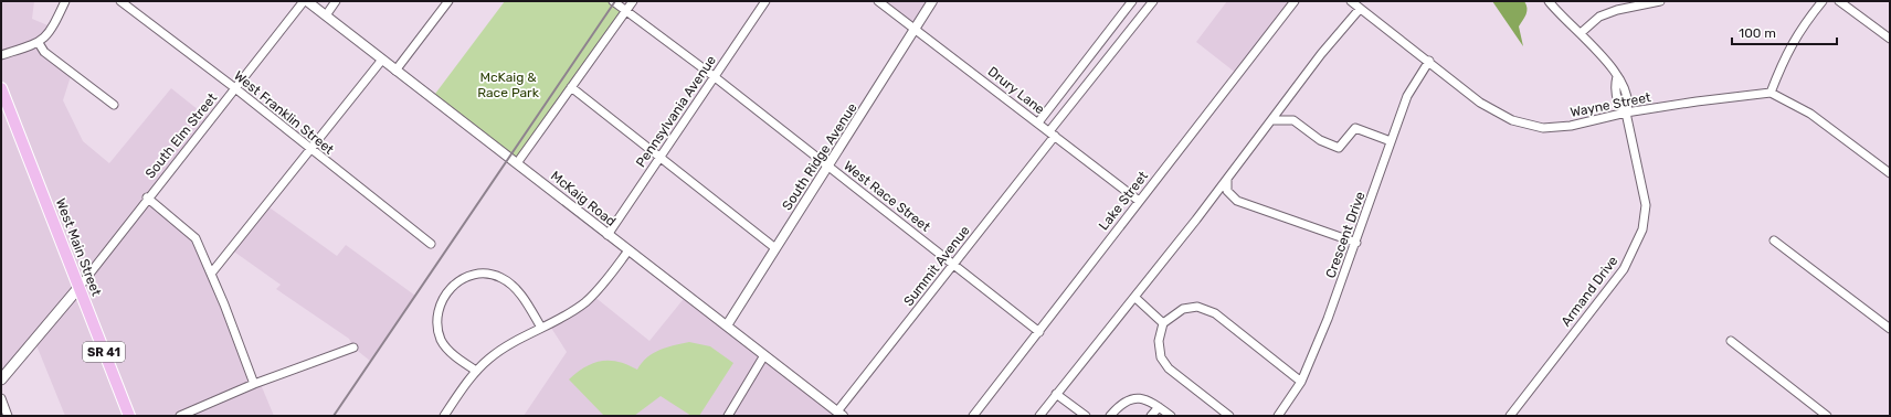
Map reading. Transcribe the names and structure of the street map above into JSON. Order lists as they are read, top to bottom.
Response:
{
  "streets": {
    "main road": ["West Main Street", "SR 41"],
    "street": [
      "Drury Lane",
      "Wayne Street",
      "Pennsylvania Avenue",
      "West Franklin Street",
      "South Elm Street",
      "South Ridge Avenue",
      "West Race Street",
      "McKaig Road",
      "Lake Street",
      "Crescent Drive",
      "Summit Avenue",
      "Armand Drive"
    ]
  },
  "crossings": [
    ["Drury Lane", "South Ridge Avenue"],
    ["Drury Lane", "Lake Street"],
    ["Drury Lane", "Summit Avenue"],
    ["Wayne Street", "Crescent Drive"],
    ["Wayne Street", "Armand Drive"],
    ["Pennsylvania Avenue", "West Race Street"],
    ["Pennsylvania Avenue", "McKaig Road"],
    ["West Franklin Street", "South Elm Street"],
    ["South Elm Street", "McKaig Road"],
    ["South Elm Street", "West Main Street"],
    ["South Ridge Avenue", "West Race Street"],
    ["South Ridge Avenue", "McKaig Road"],
    ["West Race Street", "Lake Street"],
    ["West Race Street", "Summit Avenue"],
    ["McKaig Road", "Summit Avenue"]
  ],
  "parks": ["McKaig & Race Park"],
  "scale_bar": "100 m"
}
